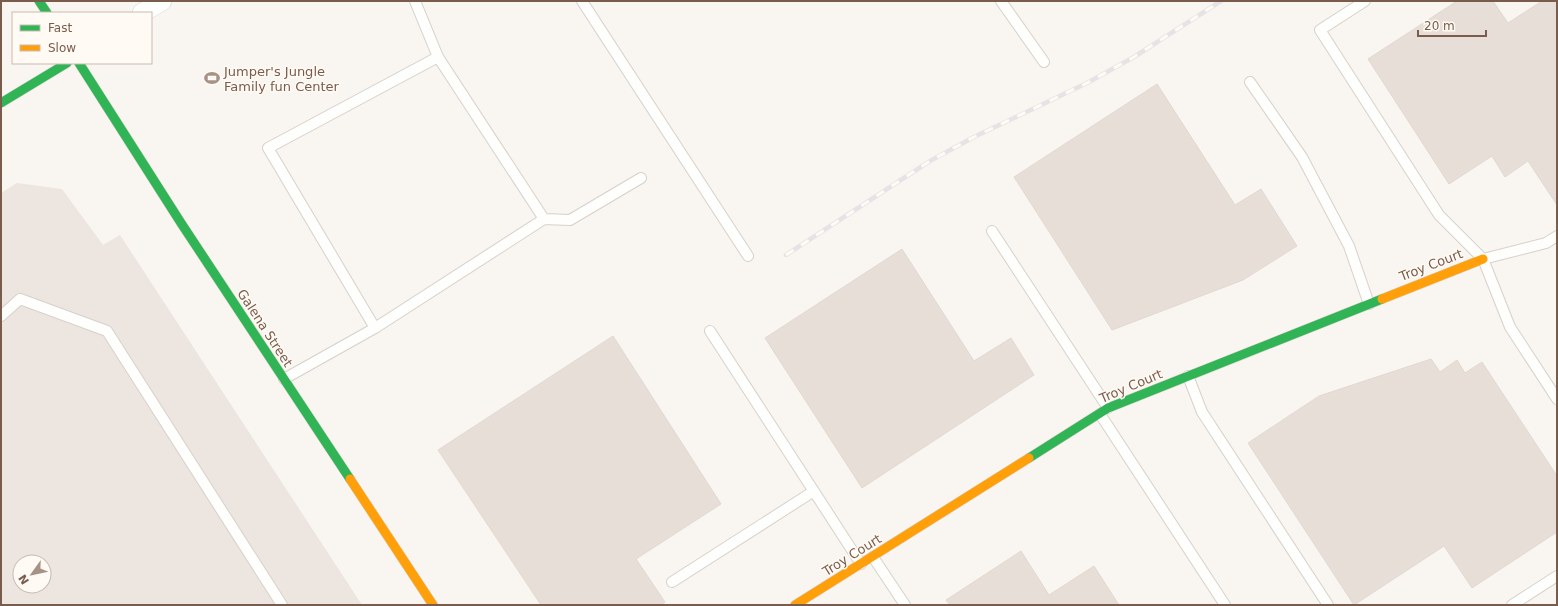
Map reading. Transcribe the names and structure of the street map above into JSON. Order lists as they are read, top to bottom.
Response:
{
  "streets": {
    "street": ["Troy Court", "Galena Street"]
  },
  "places": {
    "sports": ["Jumper's Jungle Family fun Center"]
  },
  "legend": ["Fast", "Slow"],
  "scale_bar": "20 m",
  "north": "bottom left"
}
